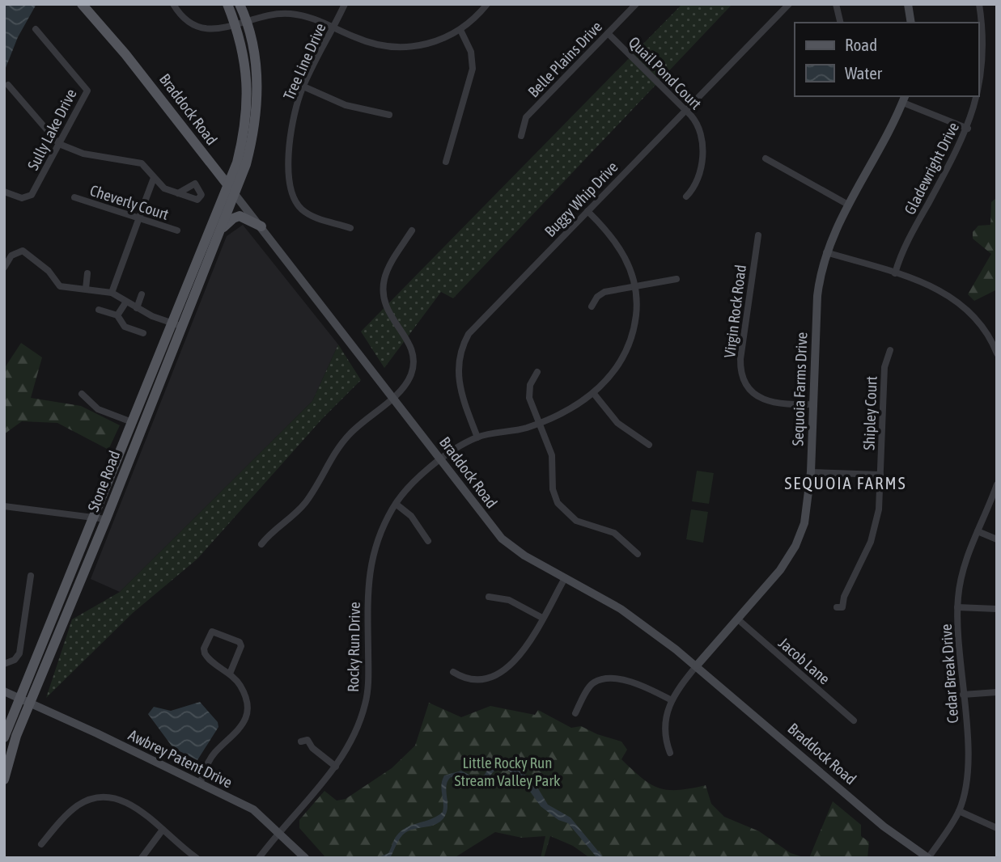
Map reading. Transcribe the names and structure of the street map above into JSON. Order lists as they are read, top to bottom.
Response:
{
  "streets": {
    "main road": ["Braddock Road", "Stone Road"],
    "street": [
      "Belle Plains Drive",
      "Tree Line Drive",
      "Quail Pond Court",
      "Sully Lake Drive",
      "Gladewright Drive",
      "Buggy Whip Drive",
      "Cheverly Court",
      "Virgin Rock Road",
      "Sequoia Farms Drive",
      "Shipley Court",
      "Rocky Run Drive",
      "Jacob Lane",
      "Cedar Break Drive",
      "Awbrey Patent Drive"
    ]
  },
  "crossings": [
    ["Belle Plains Drive", "Quail Pond Court"],
    ["Quail Pond Court", "Buggy Whip Drive"],
    ["Braddock Road", "Sequoia Farms Drive"],
    ["Braddock Road", "Stone Road"],
    ["Braddock Road", "Rocky Run Drive"],
    ["Braddock Road", "Cedar Break Drive"],
    ["Buggy Whip Drive", "Rocky Run Drive"],
    ["Virgin Rock Road", "Sequoia Farms Drive"],
    ["Sequoia Farms Drive", "Jacob Lane"],
    ["Stone Road", "Awbrey Patent Drive"],
    ["Rocky Run Drive", "Awbrey Patent Drive"]
  ],
  "districts": ["SEQUOIA FARMS"],
  "parks": ["Little Rocky Run Stream Valley Park"],
  "legend": ["Road", "Water"]
}
